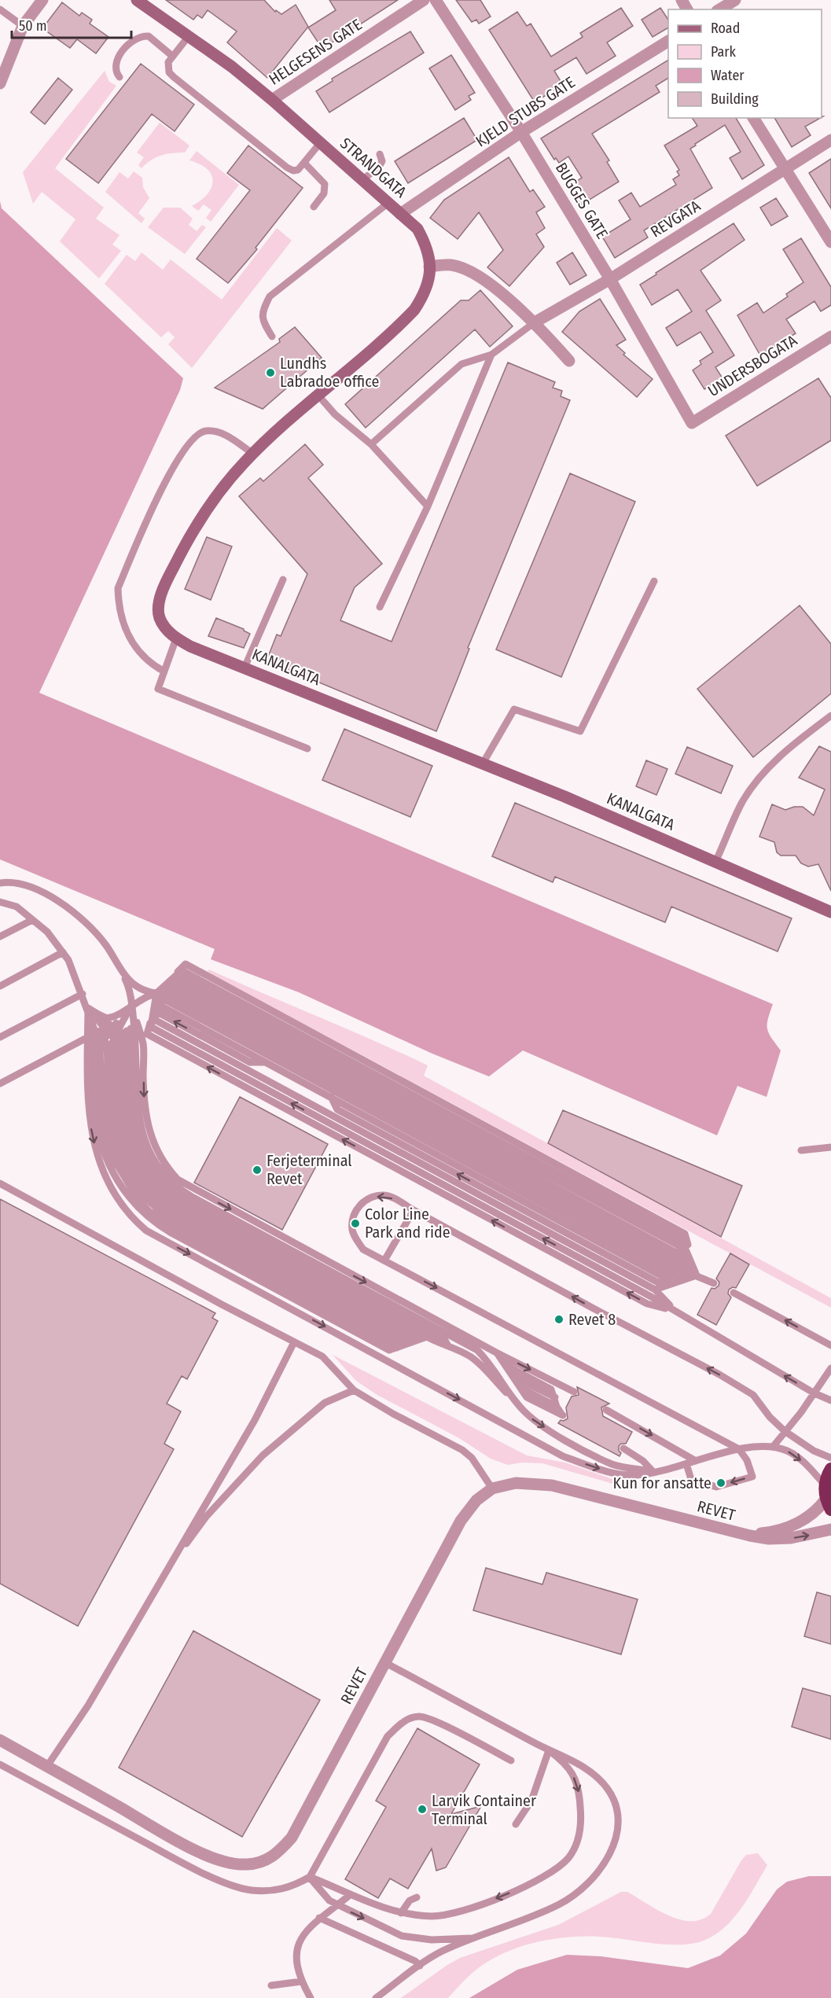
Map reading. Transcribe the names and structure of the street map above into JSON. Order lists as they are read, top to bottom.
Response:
{
  "streets": {
    "main road": ["STRANDGATA", "KANALGATA"],
    "street": [
      "HELGESENS GATE",
      "KJELD STUBS GATE",
      "BUGGES GATE",
      "REVGATA",
      "UNDERSBOGATA",
      "REVET"
    ]
  },
  "crossings": [
    ["HELGESENS GATE", "STRANDGATA"],
    ["KJELD STUBS GATE", "STRANDGATA"],
    ["KJELD STUBS GATE", "BUGGES GATE"],
    ["STRANDGATA", "KANALGATA"],
    ["BUGGES GATE", "REVGATA"],
    ["BUGGES GATE", "UNDERSBOGATA"]
  ],
  "places": [
    "Lundhs Labradoe office",
    "Ferjeterminal Revet",
    "Color Line Park and ride",
    "Revet 8",
    "Kun for ansatte",
    "Larvik Container Terminal"
  ],
  "legend": [
    "Road",
    "Park",
    "Water",
    "Building"
  ],
  "scale_bar": "50 m"
}
